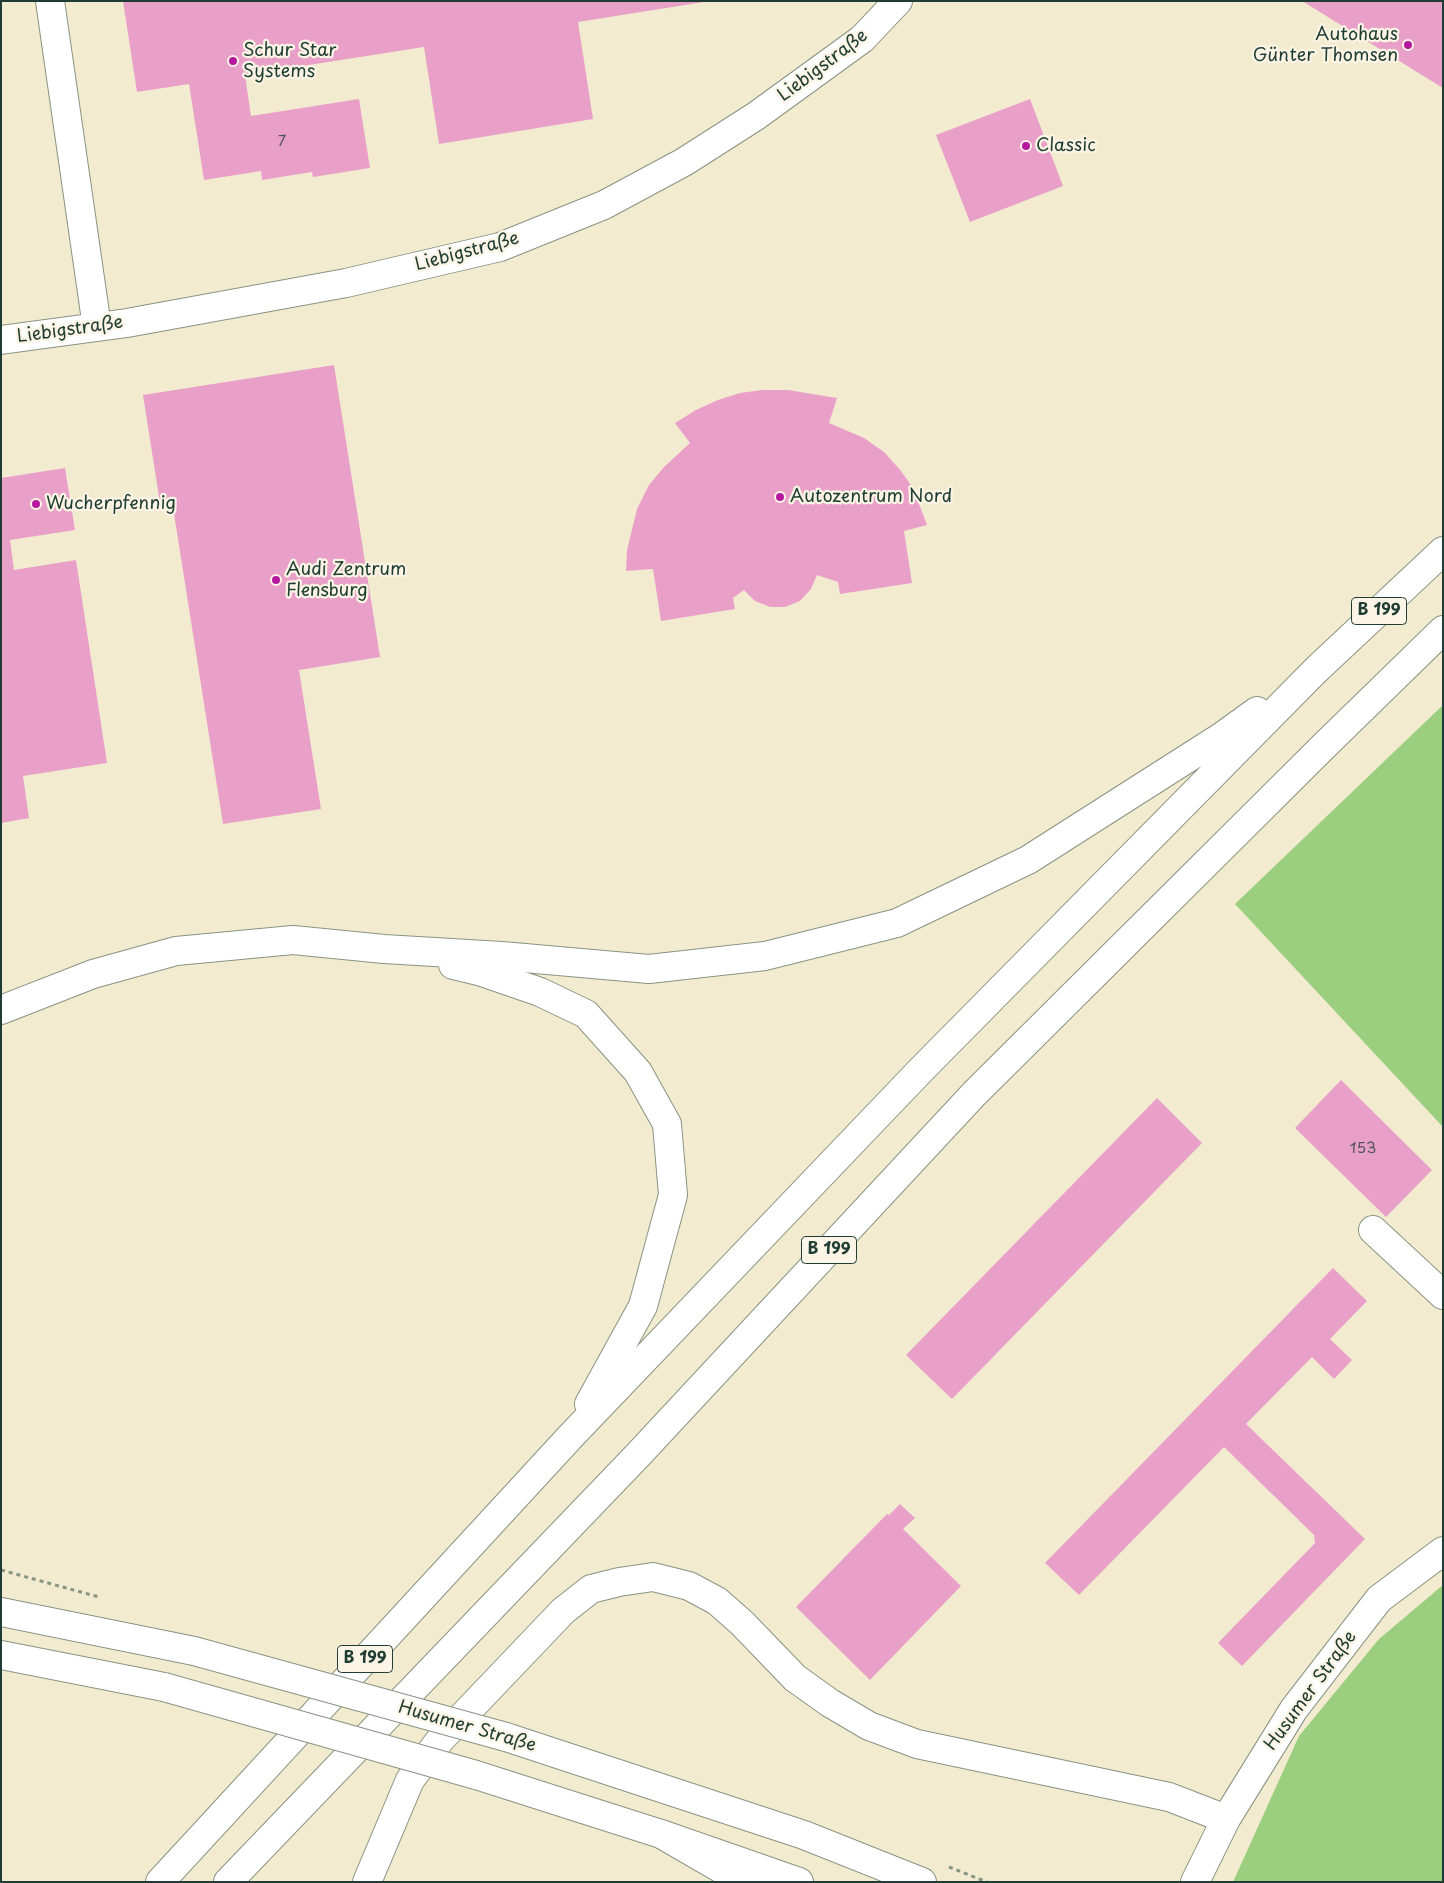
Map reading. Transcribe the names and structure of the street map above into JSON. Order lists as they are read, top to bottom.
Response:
{
  "streets": {
    "main road": ["Liebigstraße", "B 199", "Husumer Straße"]
  },
  "places": [
    "Autohaus Günter Thomsen",
    "Schur Star Systems",
    "Classic",
    "Autozentrum Nord",
    "Wucherpfennig",
    "Audi Zentrum Flensburg"
  ],
  "house_numbers": ["7", "153"]
}
